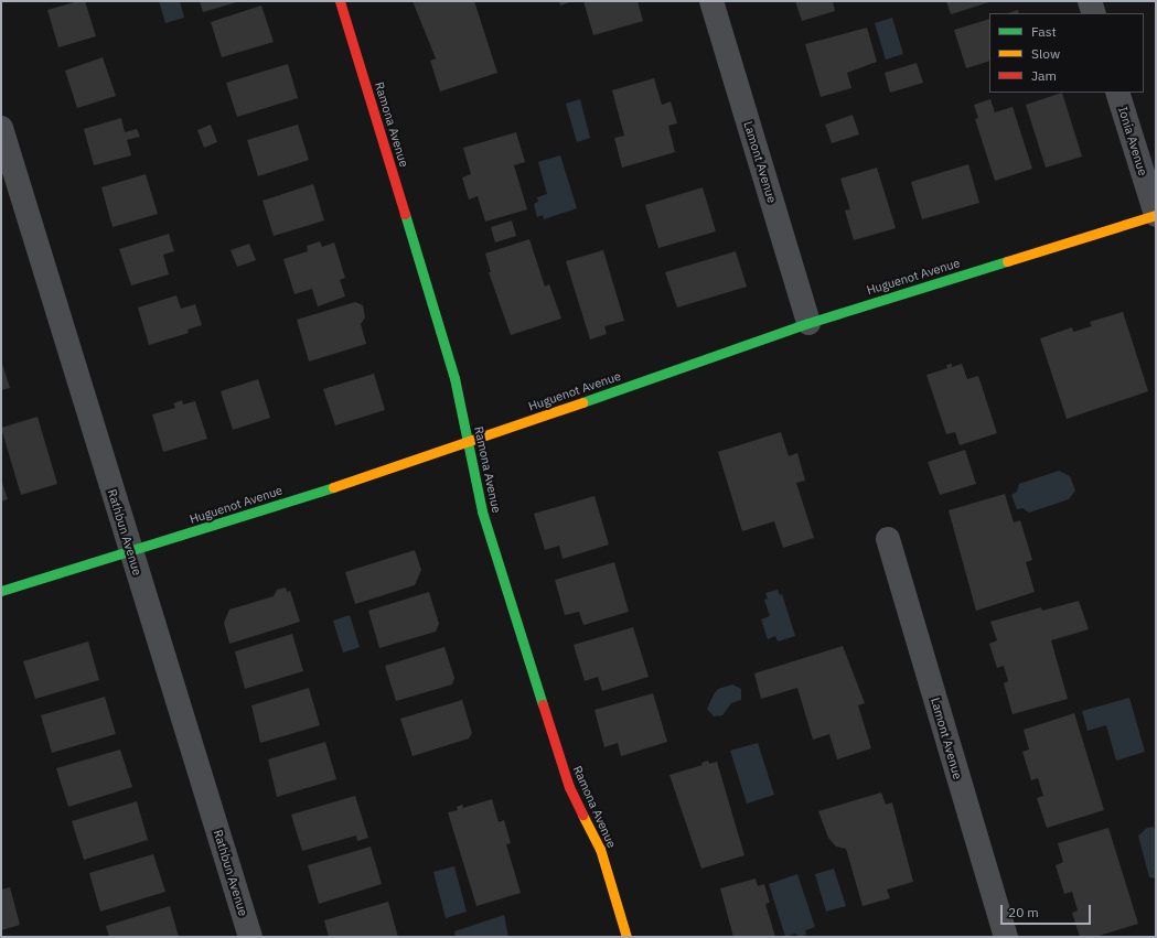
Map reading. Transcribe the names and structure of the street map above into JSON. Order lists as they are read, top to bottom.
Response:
{
  "streets": {
    "street": [
      "Ramona Avenue",
      "Ionia Avenue",
      "Lamont Avenue",
      "Huguenot Avenue",
      "Rathbun Avenue"
    ]
  },
  "crossings": [
    ["Ramona Avenue", "Huguenot Avenue"],
    ["Ionia Avenue", "Huguenot Avenue"],
    ["Lamont Avenue", "Huguenot Avenue"],
    ["Huguenot Avenue", "Rathbun Avenue"]
  ],
  "legend": ["Fast", "Slow", "Jam"],
  "scale_bar": "20 m"
}
